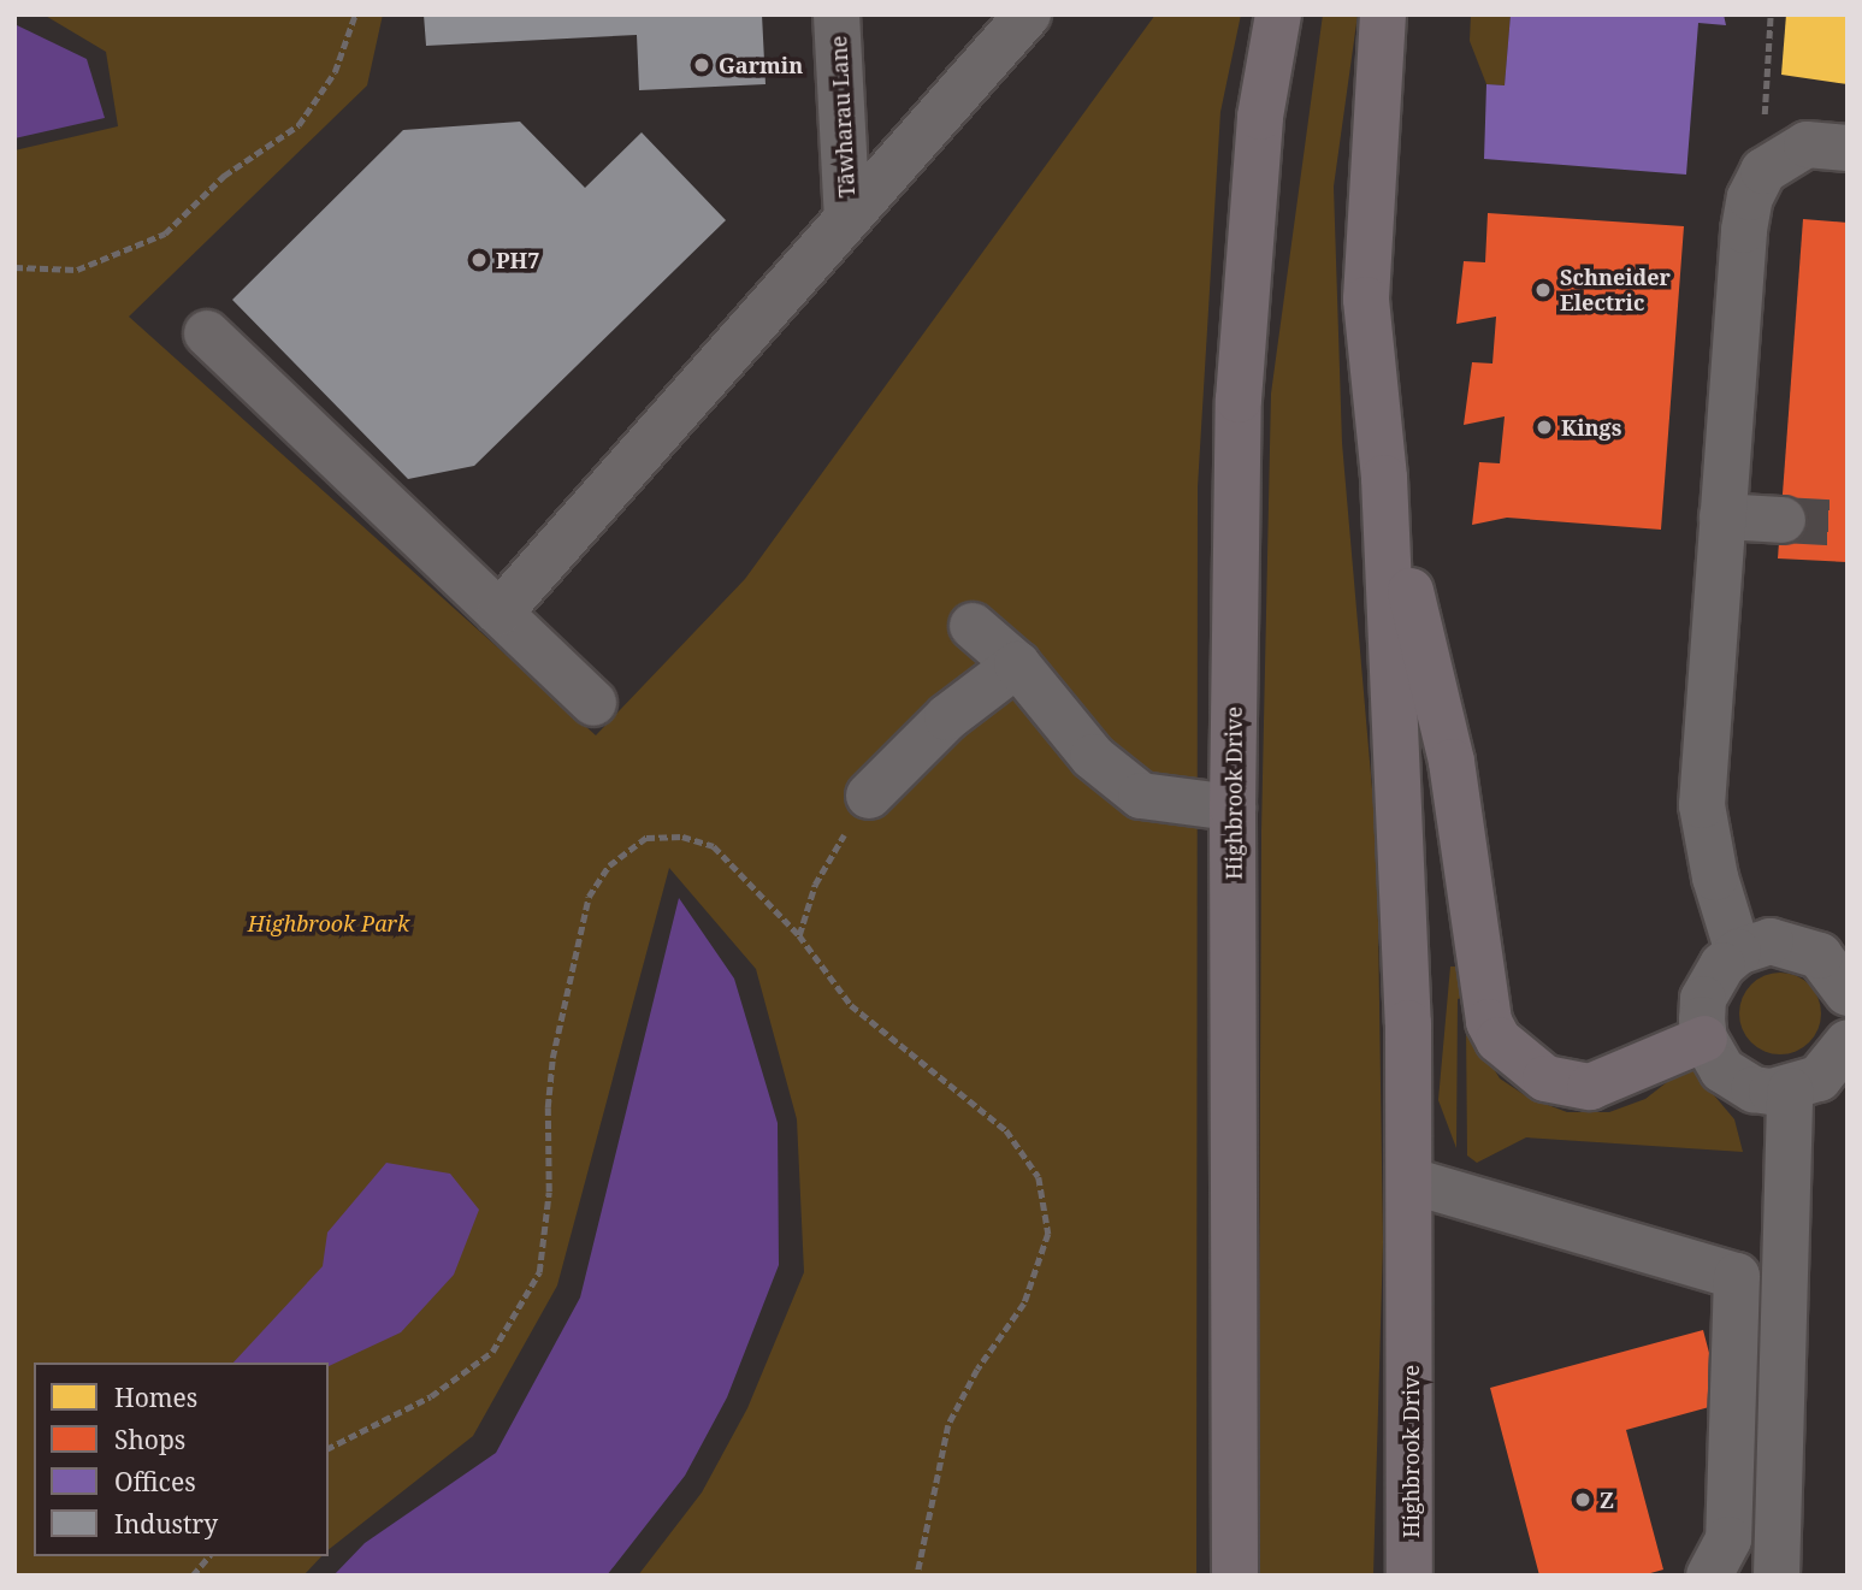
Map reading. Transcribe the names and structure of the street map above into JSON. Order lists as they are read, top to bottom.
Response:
{
  "streets": {
    "main road": ["Highbrook Drive"],
    "street": ["Tāwharau Lane"]
  },
  "parks": ["Highbrook Park"],
  "places": [
    "Garmin",
    "PH7",
    "Schneider Electric",
    "Kings",
    "Z"
  ],
  "legend": [
    "Homes",
    "Shops",
    "Offices",
    "Industry"
  ]
}
